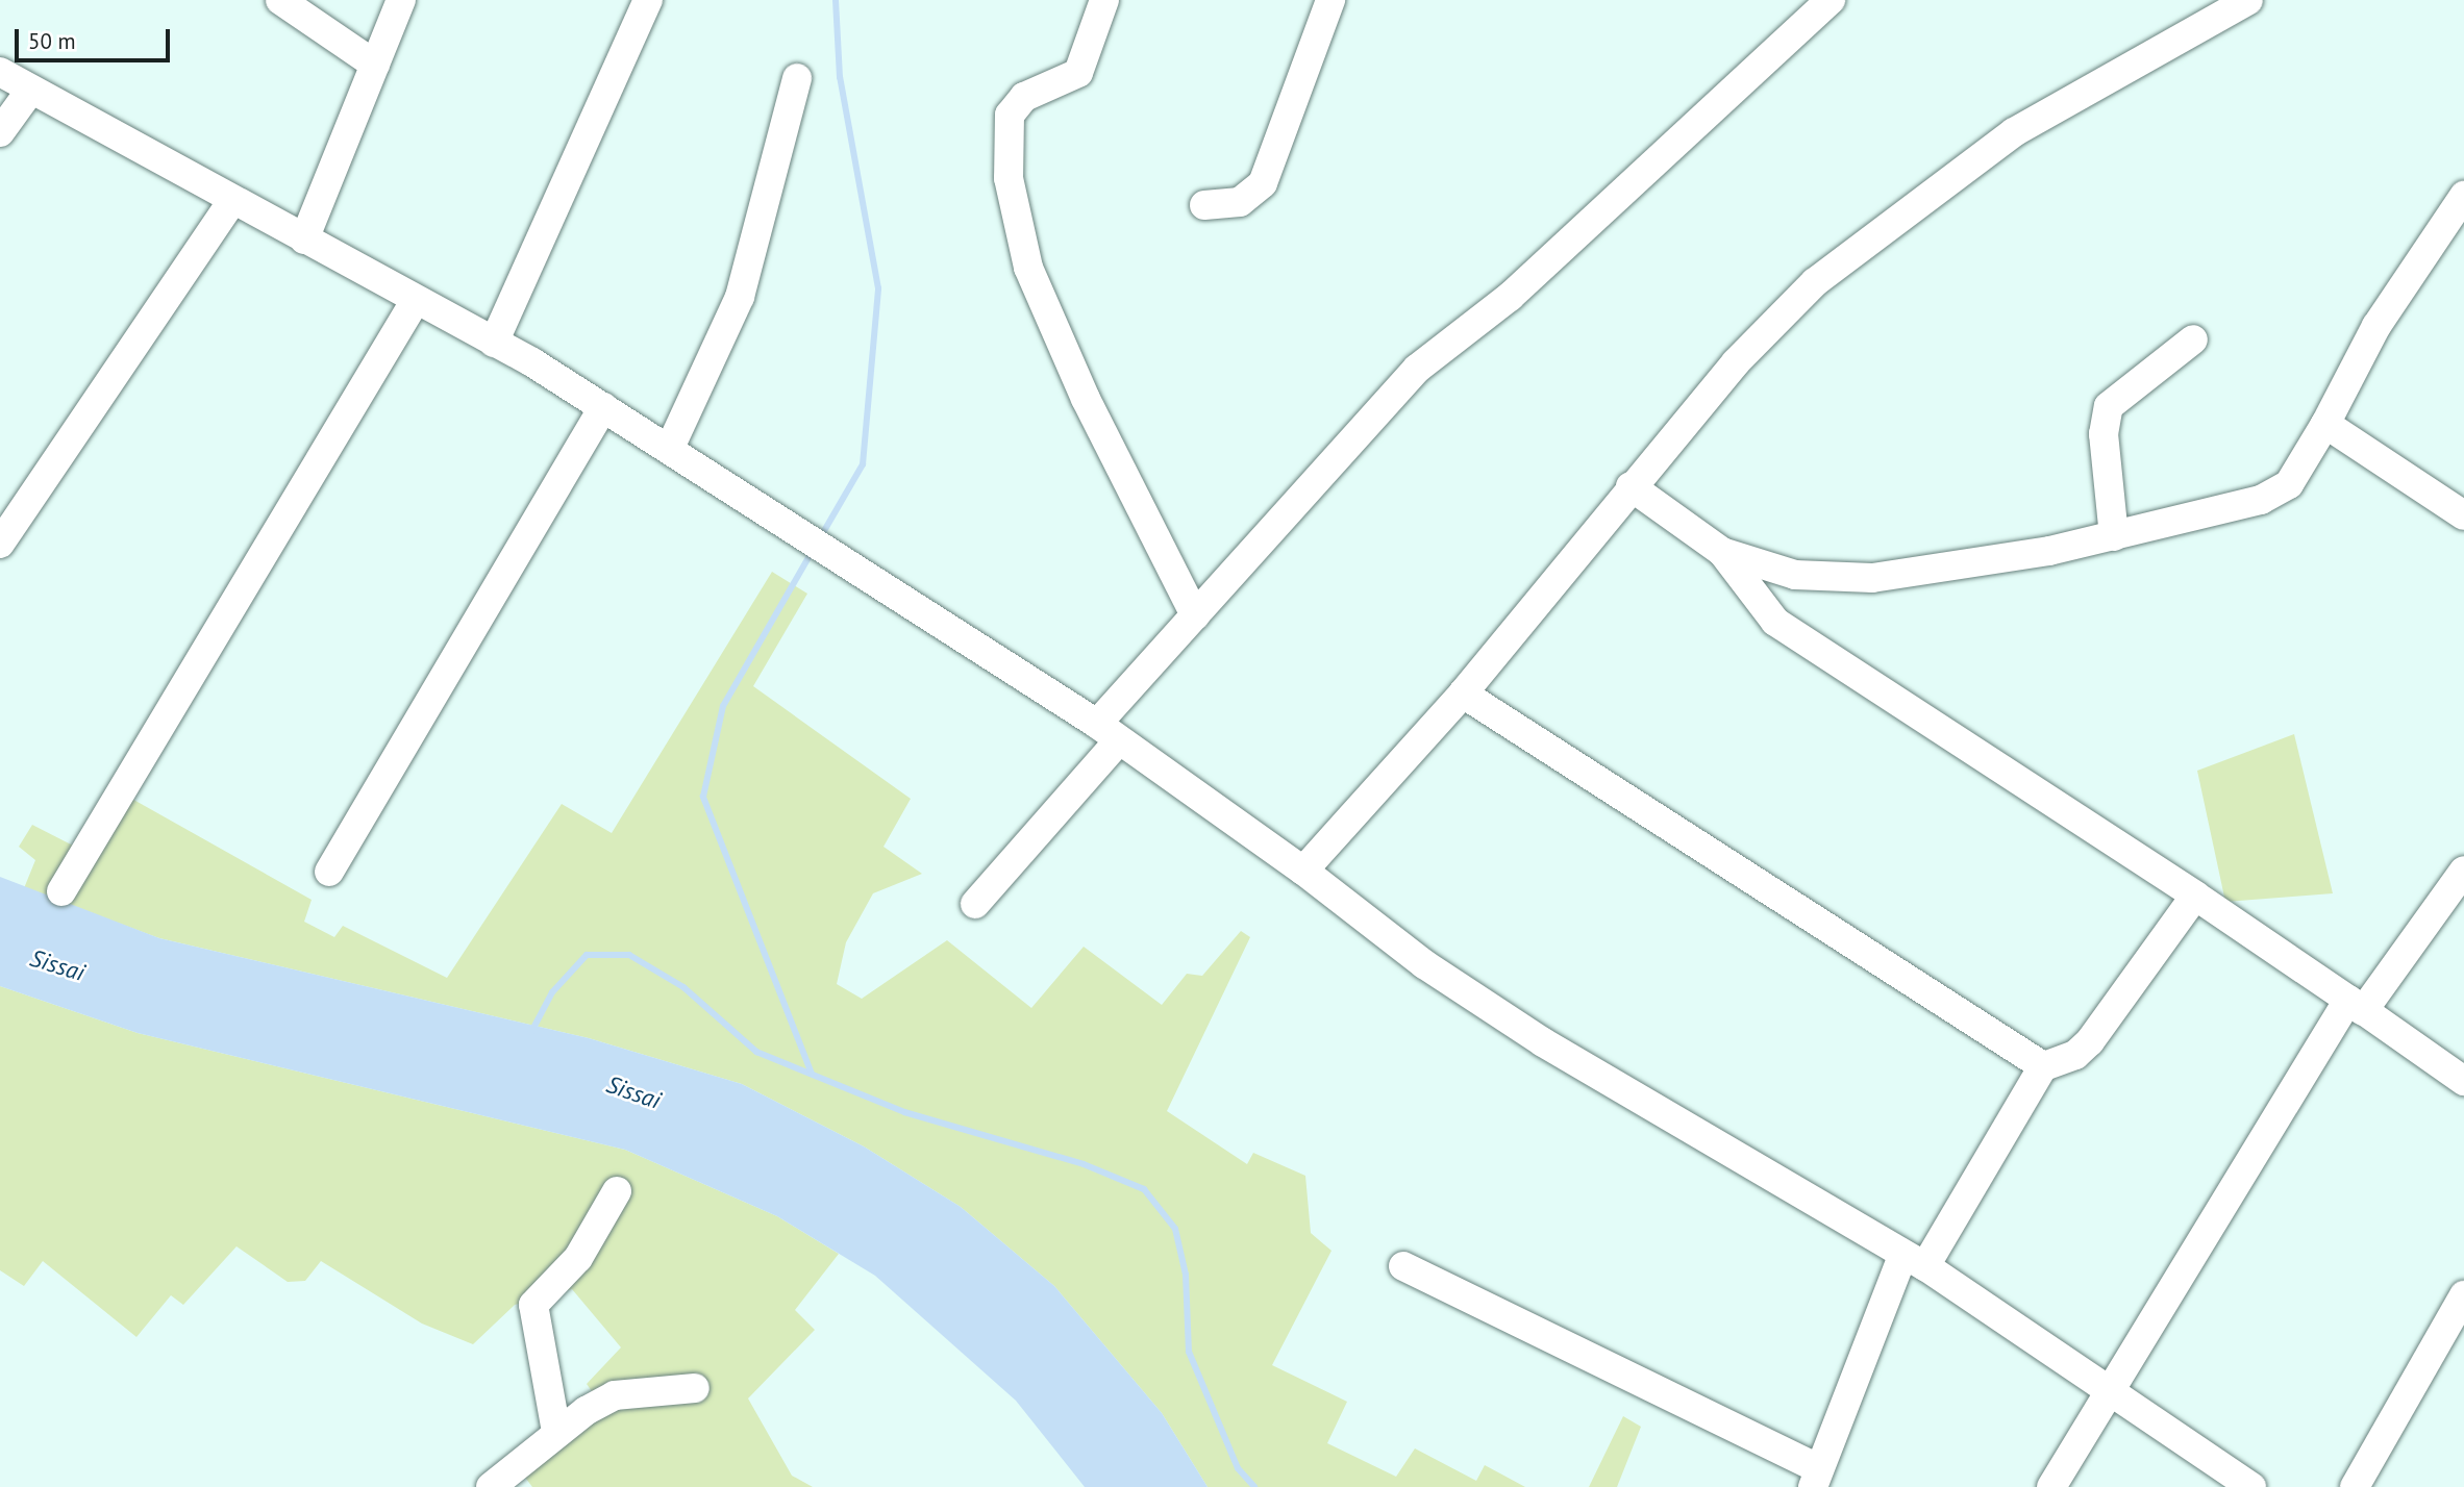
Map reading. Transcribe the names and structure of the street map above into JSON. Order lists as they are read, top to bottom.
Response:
{
  "water": ["Sissai"],
  "scale_bar": "50 m"
}
